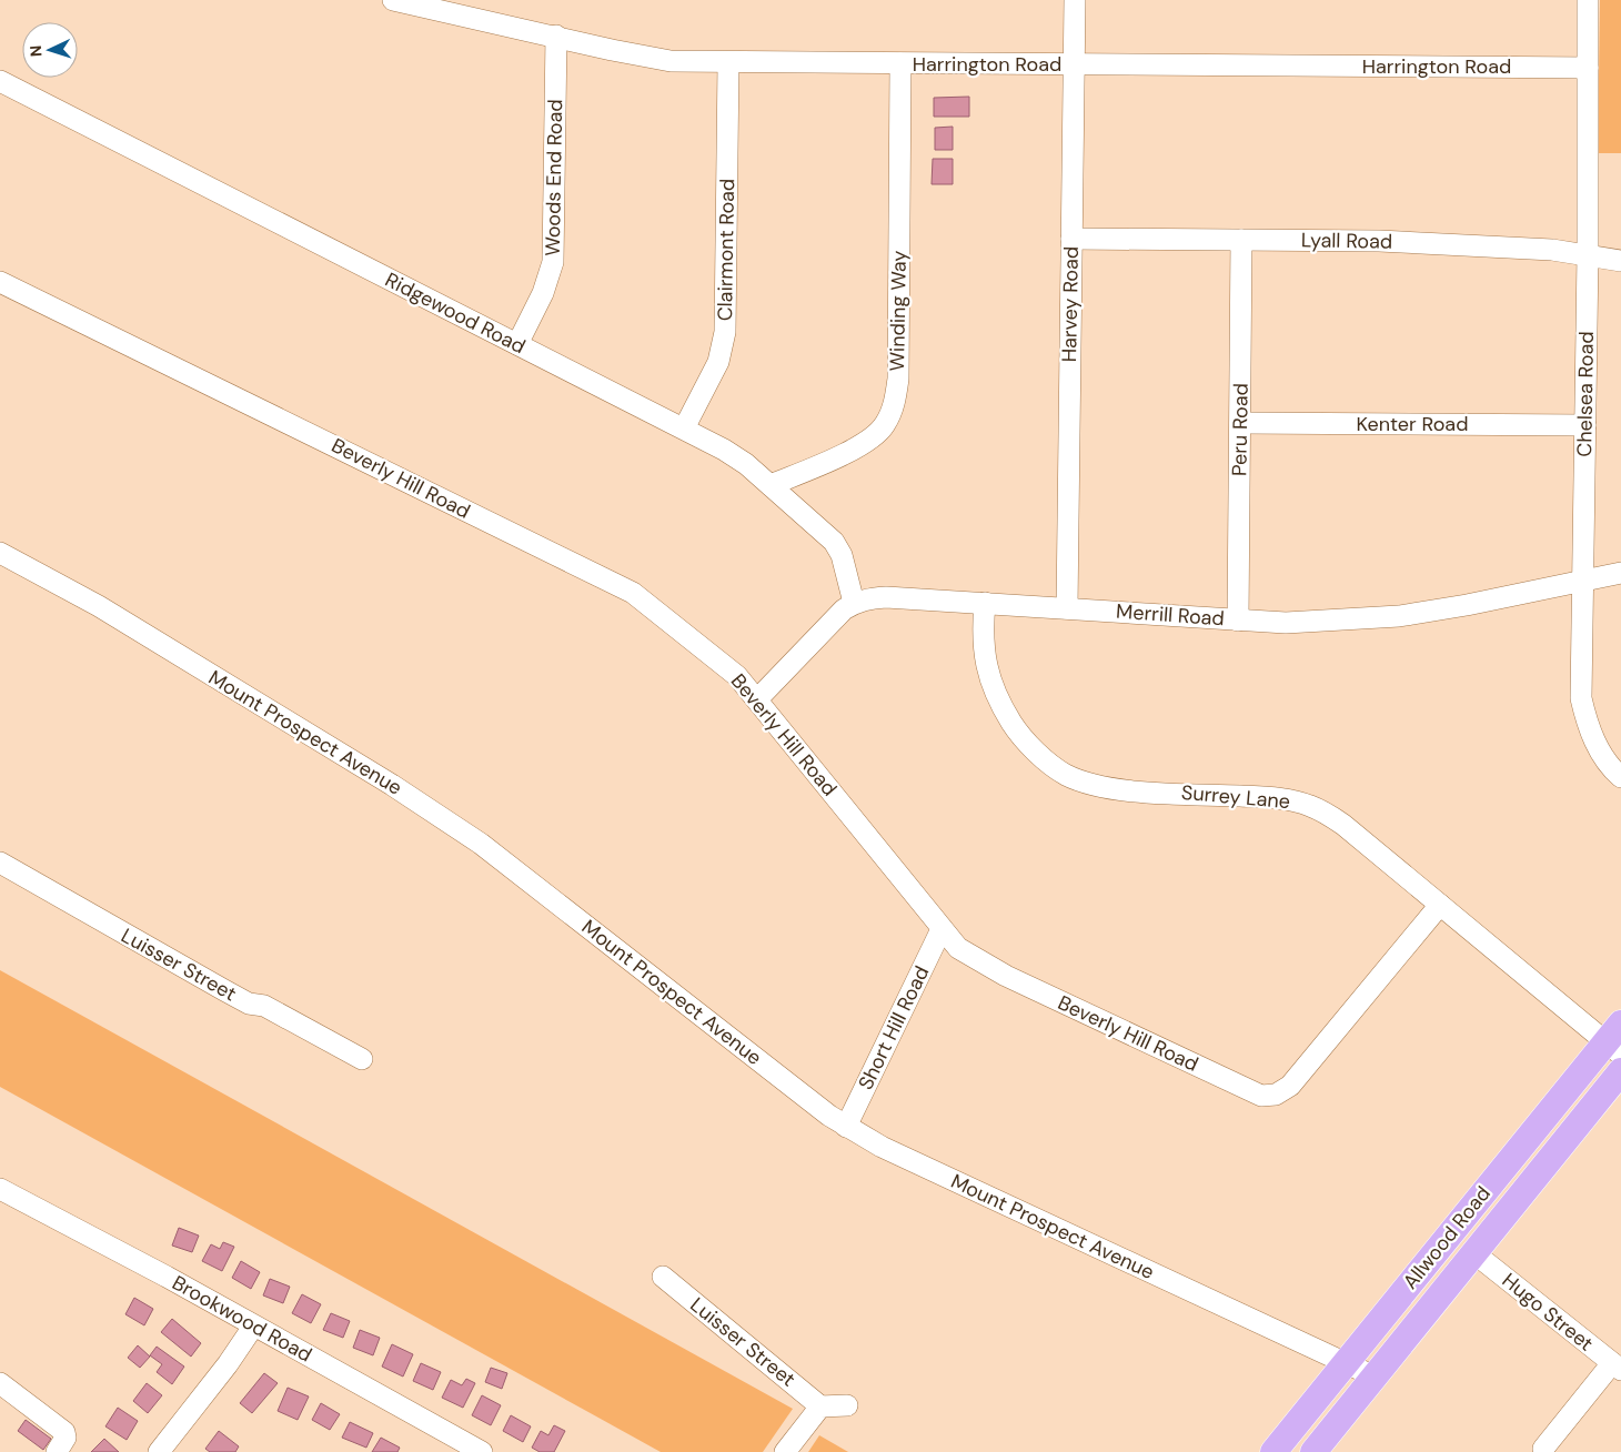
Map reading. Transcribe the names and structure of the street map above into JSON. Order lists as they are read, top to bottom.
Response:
{
  "streets": {
    "main road": ["Allwood Road"],
    "street": [
      "Harrington Road",
      "Woods End Road",
      "Lyall Road",
      "Clairmont Road",
      "Harvey Road",
      "Winding Way",
      "Ridgewood Road",
      "Chelsea Road",
      "Kenter Road",
      "Peru Road",
      "Beverly Hill Road",
      "Merrill Road",
      "Mount Prospect Avenue",
      "Surrey Lane",
      "Luisser Street",
      "Short Hill Road",
      "Hugo Street",
      "Brookwood Road"
    ]
  },
  "crossings": [
    ["Harrington Road", "Woods End Road"],
    ["Harrington Road", "Clairmont Road"],
    ["Harrington Road", "Harvey Road"],
    ["Harrington Road", "Winding Way"],
    ["Harrington Road", "Chelsea Road"],
    ["Woods End Road", "Ridgewood Road"],
    ["Lyall Road", "Harvey Road"],
    ["Lyall Road", "Chelsea Road"],
    ["Lyall Road", "Peru Road"],
    ["Clairmont Road", "Ridgewood Road"],
    ["Harvey Road", "Merrill Road"],
    ["Winding Way", "Ridgewood Road"],
    ["Ridgewood Road", "Merrill Road"],
    ["Chelsea Road", "Kenter Road"],
    ["Chelsea Road", "Merrill Road"],
    ["Kenter Road", "Peru Road"],
    ["Peru Road", "Merrill Road"],
    ["Beverly Hill Road", "Merrill Road"],
    ["Beverly Hill Road", "Surrey Lane"],
    ["Beverly Hill Road", "Short Hill Road"],
    ["Merrill Road", "Surrey Lane"],
    ["Mount Prospect Avenue", "Short Hill Road"],
    ["Mount Prospect Avenue", "Allwood Road"],
    ["Surrey Lane", "Allwood Road"],
    ["Allwood Road", "Hugo Street"]
  ],
  "north": "left"
}
